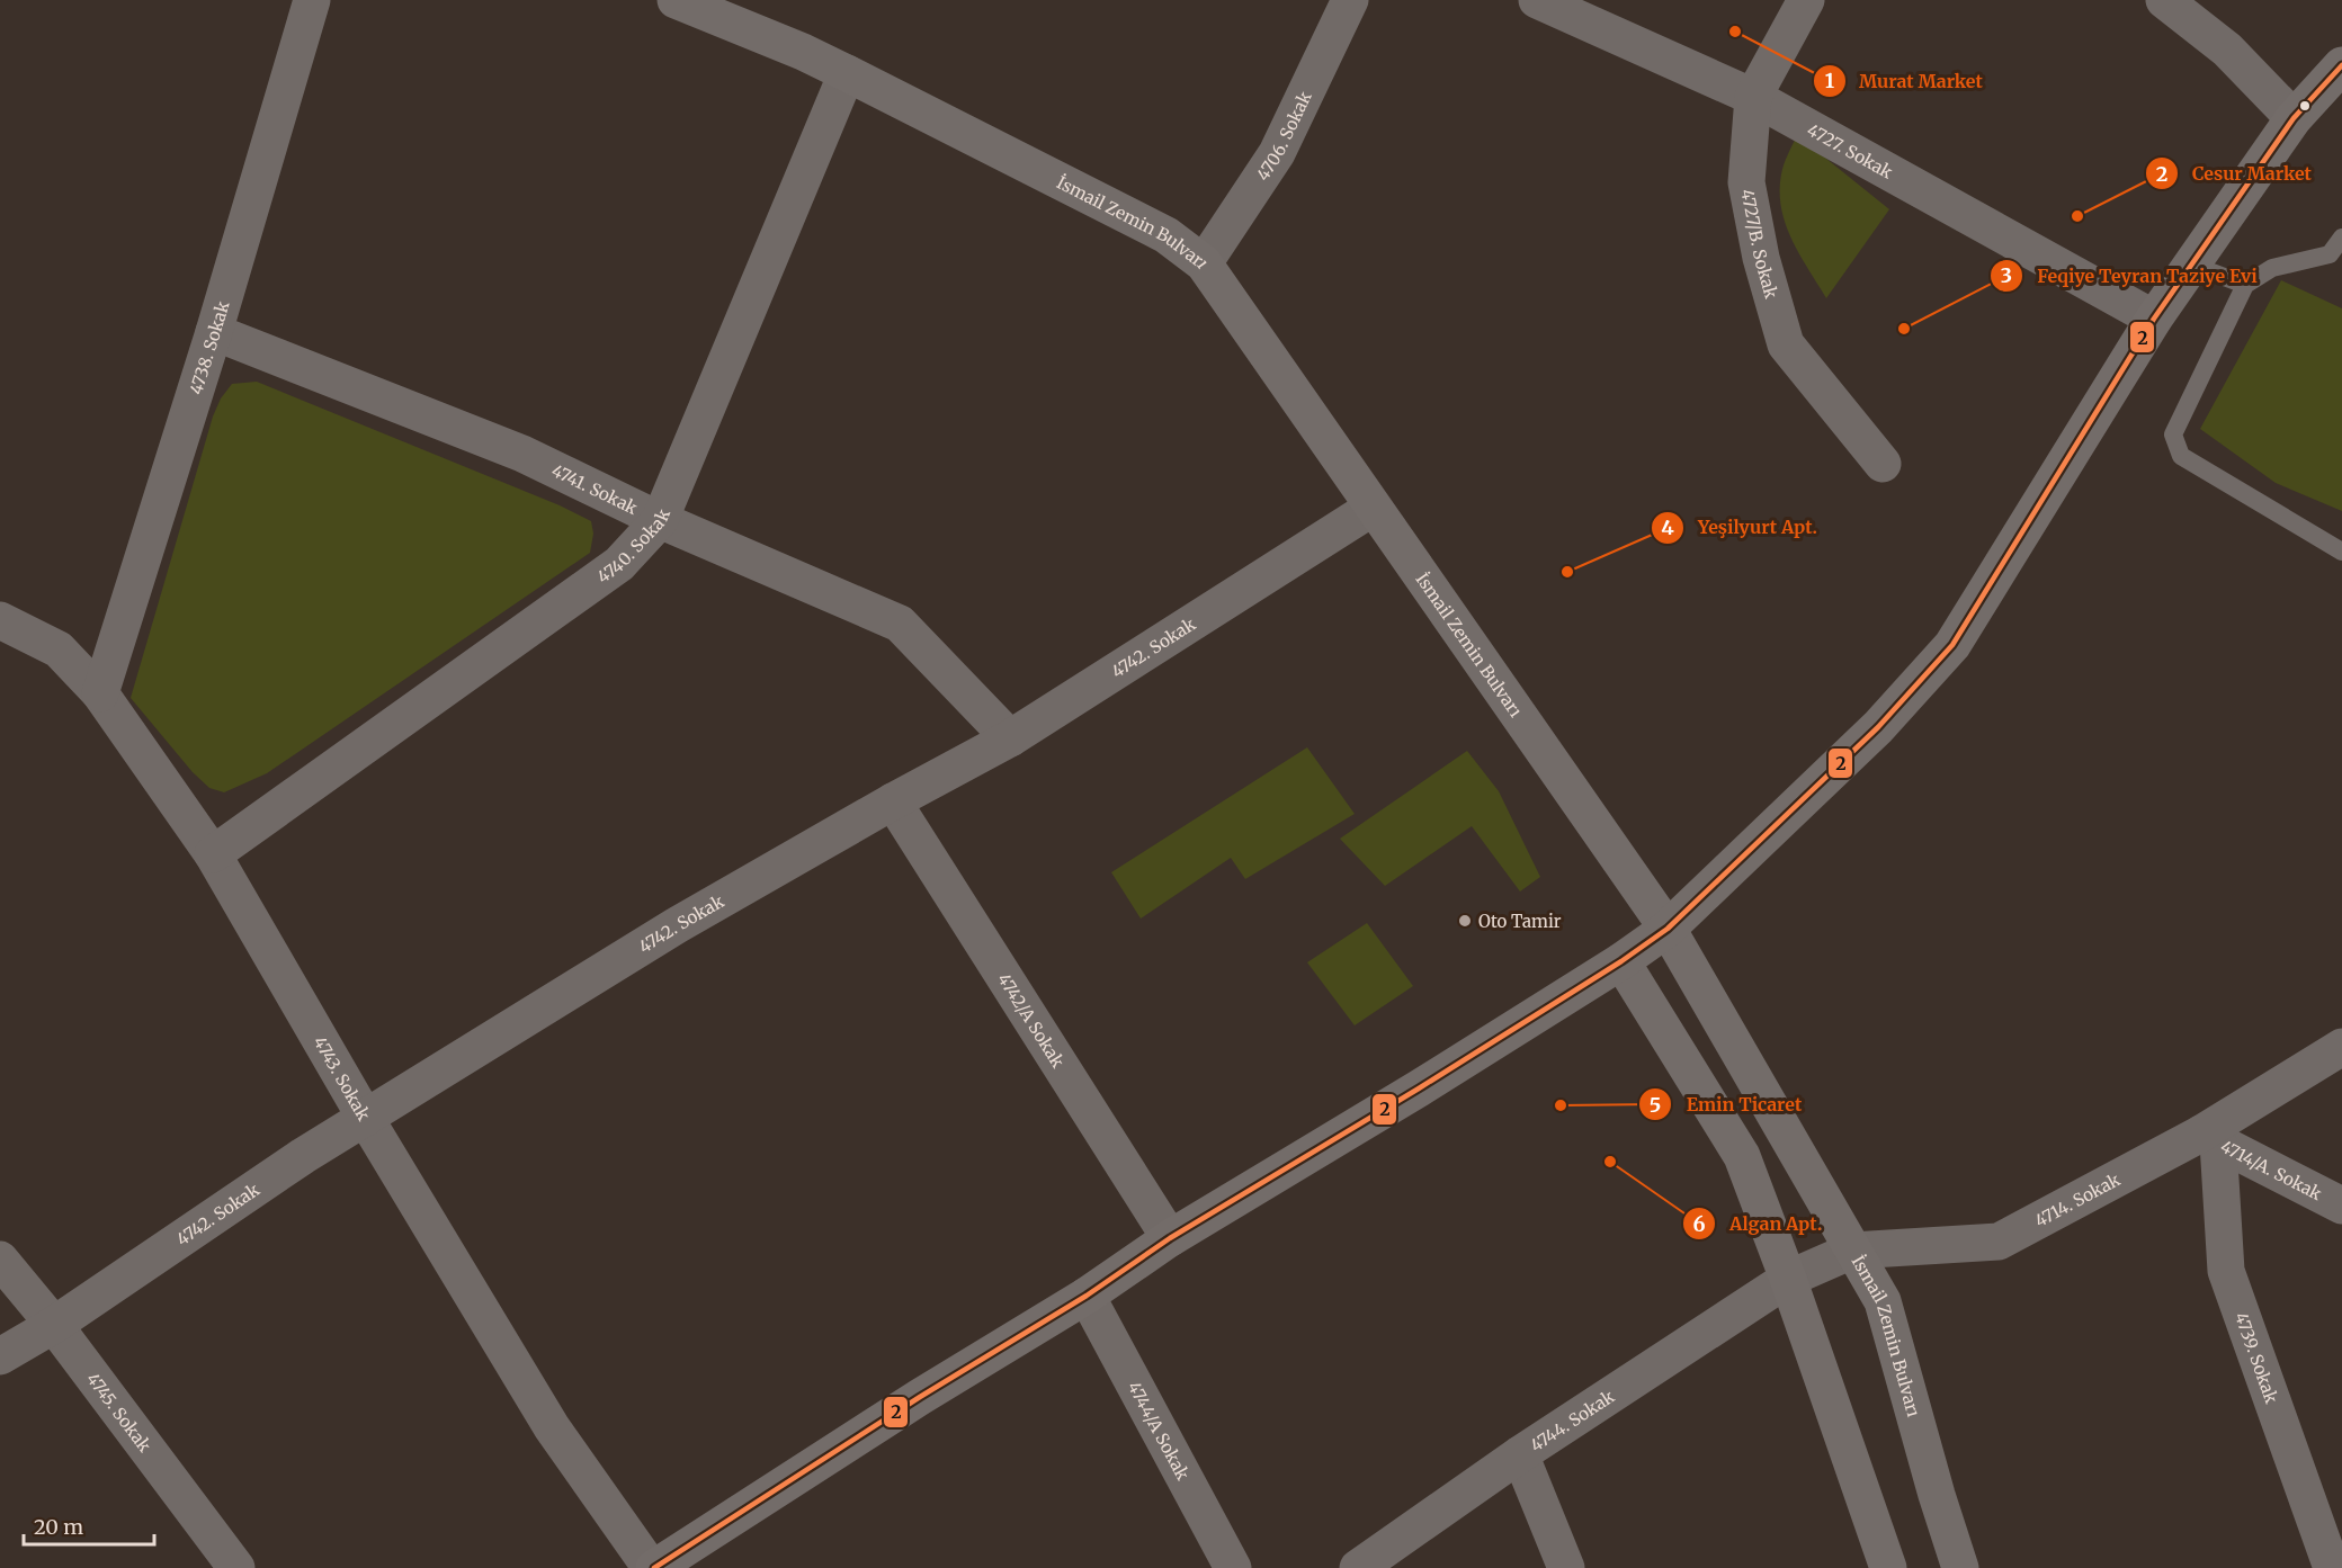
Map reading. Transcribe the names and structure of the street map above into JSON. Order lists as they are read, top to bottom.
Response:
{
  "streets": {
    "main road": ["İsmail Zemin Bulvarı"],
    "street": [
      "4706. Sokak",
      "4727. Sokak",
      "4727/B. Sokak",
      "4738. Sokak",
      "4741. Sokak",
      "4740. Sokak",
      "4742. Sokak",
      "4742/A Sokak",
      "4743. Sokak",
      "4714/A. Sokak",
      "4714. Sokak",
      "4739. Sokak",
      "4745. Sokak",
      "4744. Sokak",
      "4744/A Sokak"
    ]
  },
  "crossings": [
    ["4706. Sokak", "İsmail Zemin Bulvarı"],
    ["4727. Sokak", "4727/B. Sokak"],
    ["İsmail Zemin Bulvarı", "4740. Sokak"],
    ["İsmail Zemin Bulvarı", "4742. Sokak"],
    ["İsmail Zemin Bulvarı", "4714. Sokak"],
    ["4738. Sokak", "4741. Sokak"],
    ["4738. Sokak", "4743. Sokak"],
    ["4741. Sokak", "4740. Sokak"],
    ["4741. Sokak", "4742. Sokak"],
    ["4740. Sokak", "4743. Sokak"],
    ["4742. Sokak", "4742/A Sokak"],
    ["4742. Sokak", "4743. Sokak"],
    ["4742. Sokak", "4745. Sokak"],
    ["4714/A. Sokak", "4714. Sokak"],
    ["4714/A. Sokak", "4739. Sokak"],
    ["4714. Sokak", "4739. Sokak"],
    ["4714. Sokak", "4744. Sokak"]
  ],
  "places": [
    "Murat Market",
    "Cesur Market",
    "Feqiye Teyran Taziye Evi",
    "Yeşilyurt Apt.",
    "Oto Tamir",
    "Emin Ticaret",
    "Algan Apt."
  ],
  "lines": ["transit line 2"],
  "scale_bar": "20 m"
}
